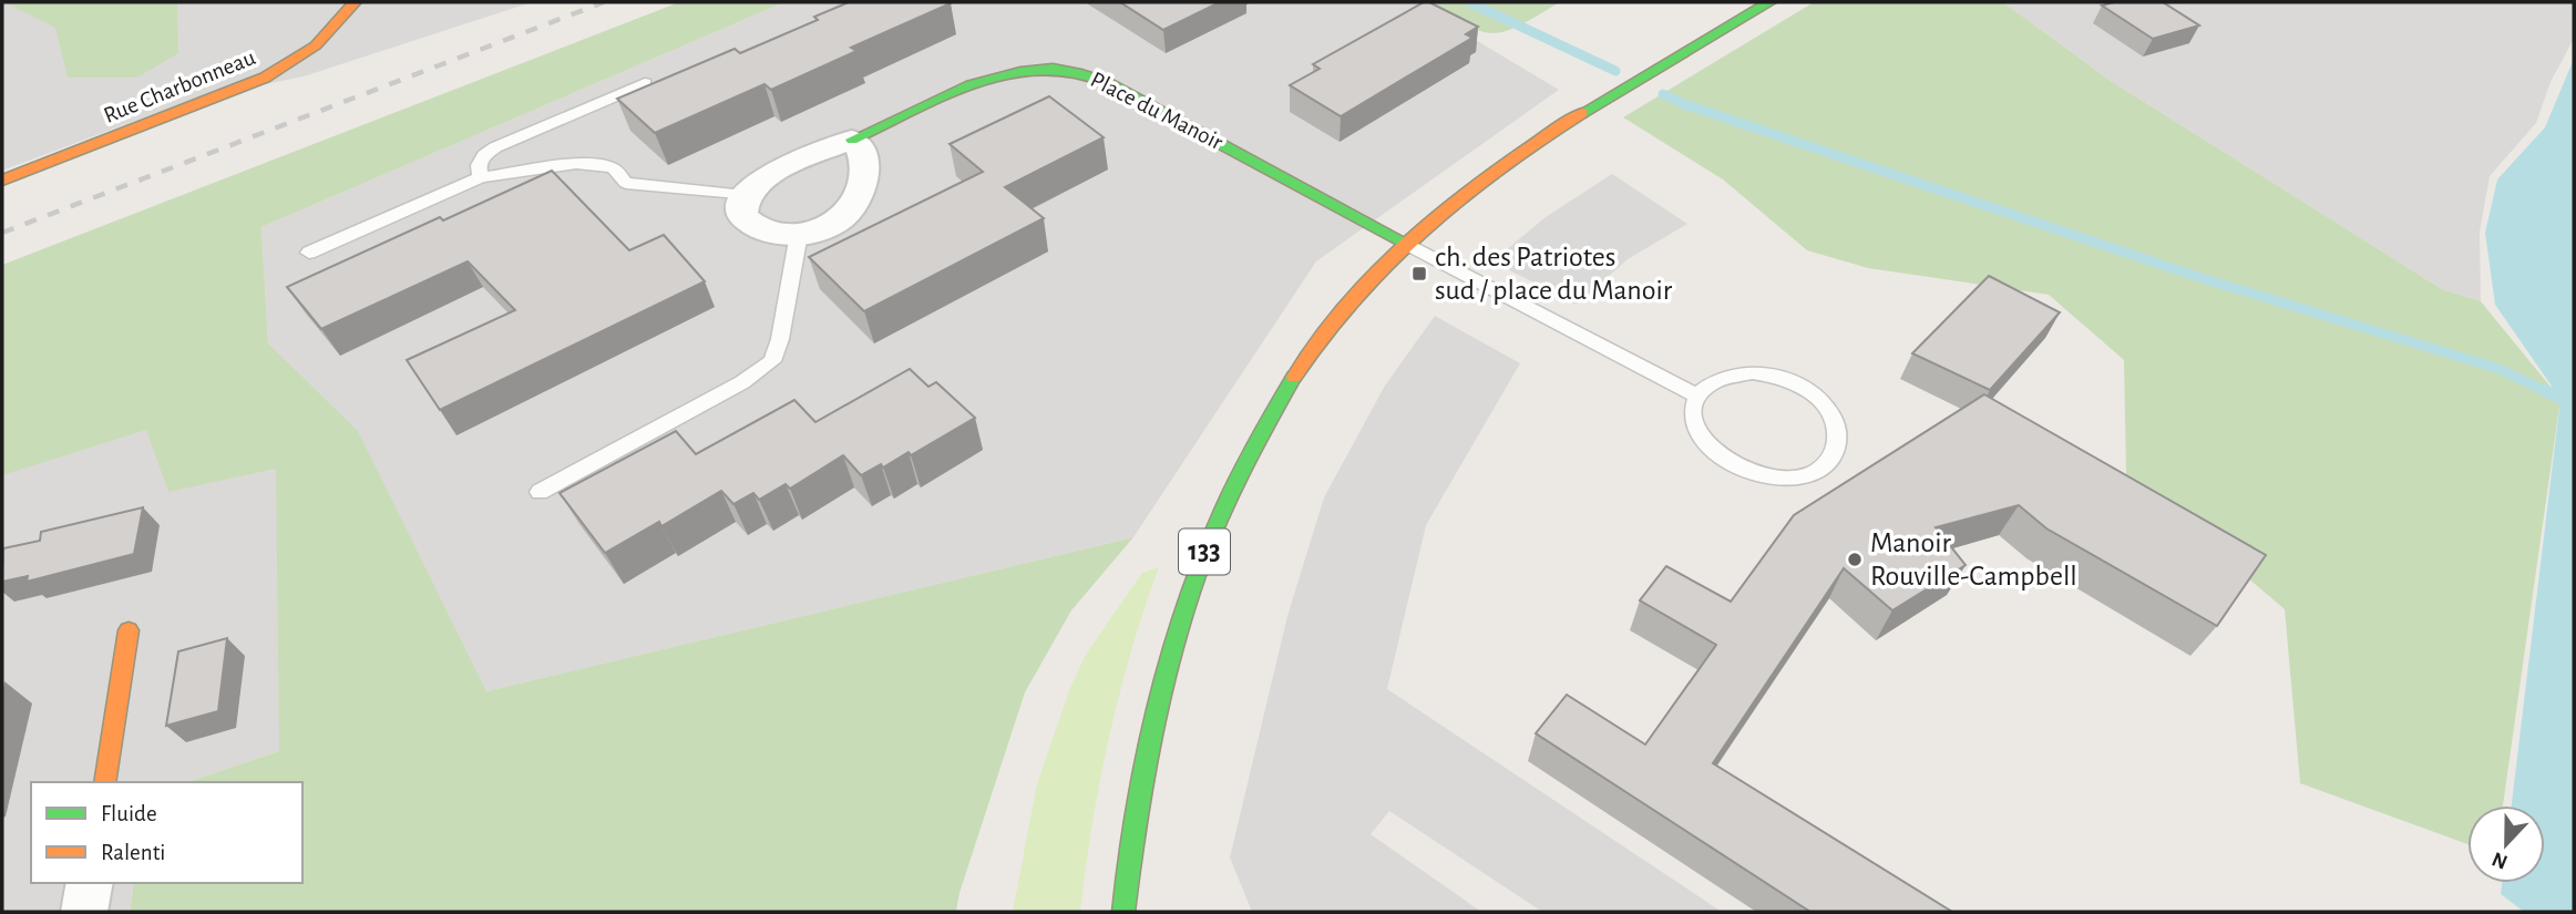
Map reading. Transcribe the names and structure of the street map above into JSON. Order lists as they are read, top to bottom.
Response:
{
  "streets": {
    "main road": ["Rue Charbonneau", "Place du Manoir", "133"]
  },
  "crossings": [
    ["Place du Manoir", "133"]
  ],
  "places": {
    "transit": ["ch. des Patriotes sud / place du Manoir"],
    "other": ["Manoir Rouville-Campbell"]
  },
  "legend": ["Fluide", "Ralenti"],
  "north": "bottom"
}
